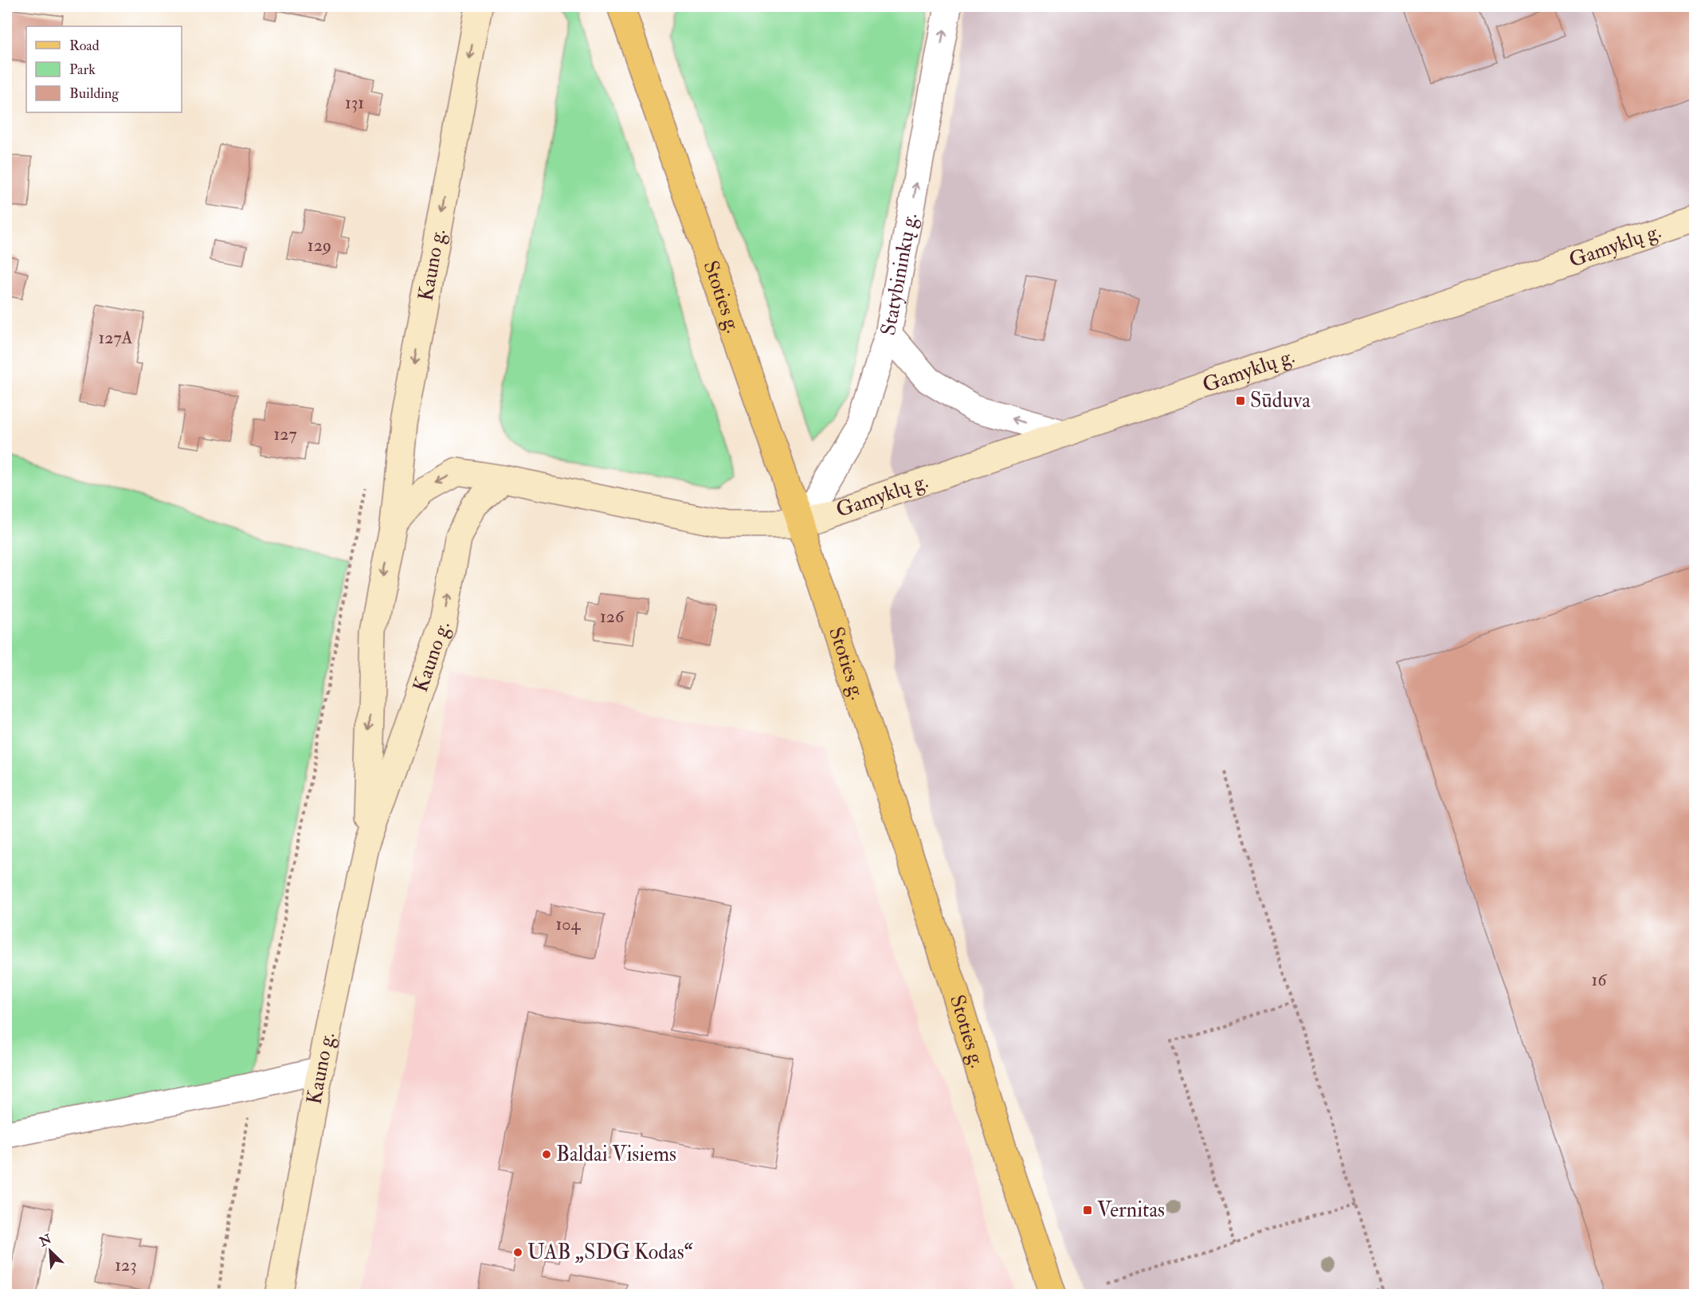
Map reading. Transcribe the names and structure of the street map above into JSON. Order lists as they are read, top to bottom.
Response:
{
  "streets": {
    "main road": ["Gamyklų g.", "Kauno g.", "Stoties g."],
    "street": ["Statybininkų g."]
  },
  "crossings": [
    ["Gamyklų g.", "Statybininkų g."],
    ["Gamyklų g.", "Stoties g."],
    ["Statybininkų g.", "Stoties g."]
  ],
  "one_way": ["Statybininkų g."],
  "places": {
    "transit": ["Sūduva", "Vernitas"],
    "other": ["Baldai Visiems", "UAB „SDG Kodas“"]
  },
  "house_numbers": [
    "131",
    "129",
    "127A",
    "127",
    "126",
    "104",
    "16",
    "123"
  ],
  "legend": ["Road", "Park", "Building"],
  "north": "top left"
}
